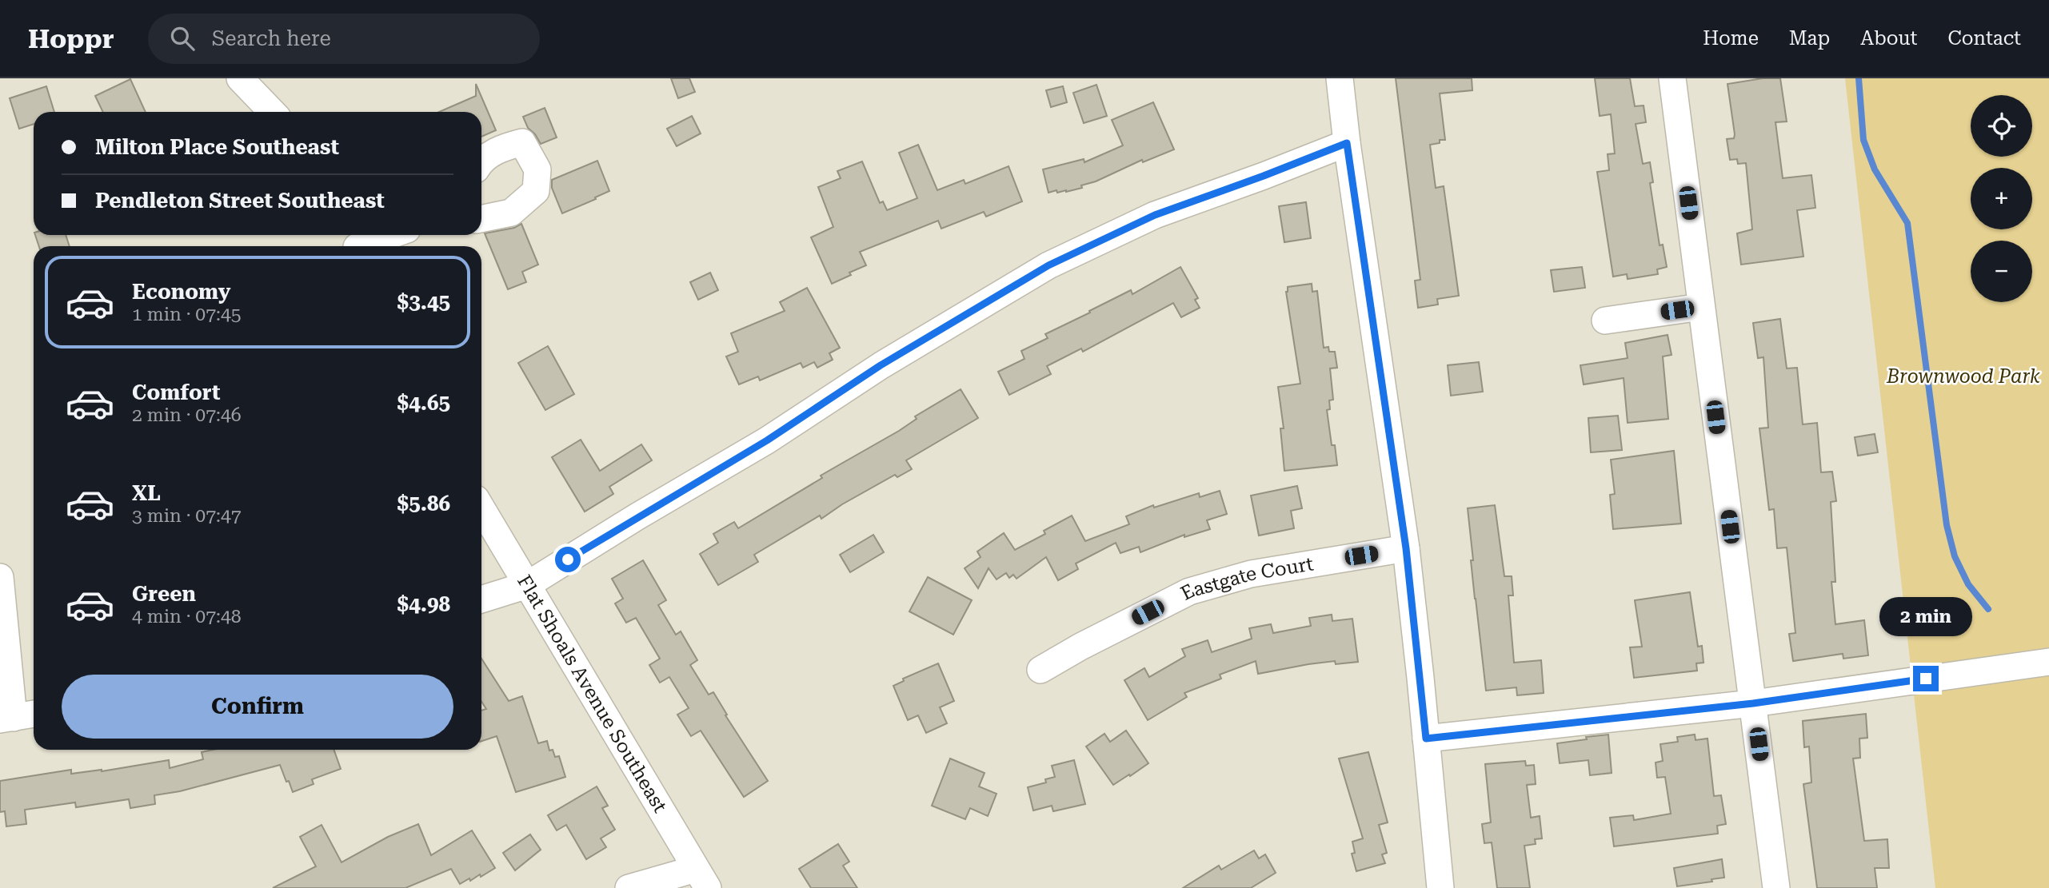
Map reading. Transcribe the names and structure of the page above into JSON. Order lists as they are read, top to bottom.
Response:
{
  "streets": {
    "street": ["Eastgate Court", "Flat Shoals Avenue Southeast"]
  },
  "parks": ["Brownwood Park"],
  "page": {
    "header": "Hoppr",
    "search": "Search here",
    "nav": [
      "Home",
      "Map",
      "About",
      "Contact"
    ],
    "map_buttons": ["+", "−"],
    "banner": ["Milton Place Southeast", "Pendleton Street Southeast"],
    "list": [
      {
        "name": "Economy",
        "note": "1 min · 07:45",
        "value": "$3.45"
      },
      {
        "name": "Comfort",
        "note": "2 min · 07:46",
        "value": "$4.65"
      },
      {
        "name": "XL",
        "note": "3 min · 07:47",
        "value": "$5.86"
      },
      {
        "name": "Green",
        "note": "4 min · 07:48",
        "value": "$4.98"
      }
    ],
    "bubble": "2 min",
    "buttons": "Confirm"
  }
}
